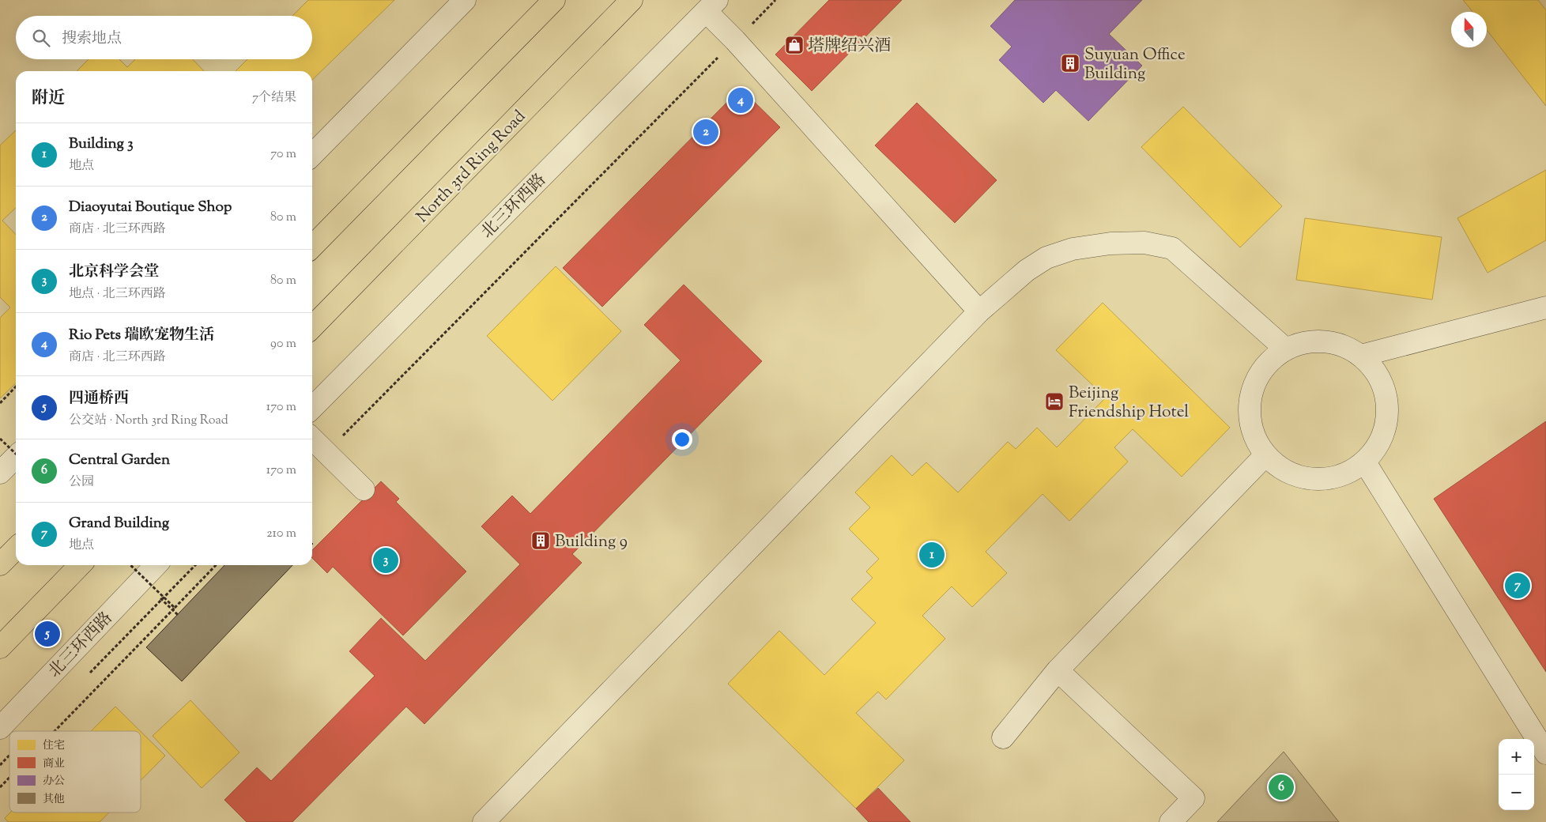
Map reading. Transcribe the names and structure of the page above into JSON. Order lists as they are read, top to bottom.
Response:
{
  "streets": {
    "highway": ["North 3rd Ring Road"],
    "street": ["北三环西路"]
  },
  "places": {
    "shop": ["塔牌绍兴酒"],
    "building": ["Suyuan Office Building", "Building 9"],
    "hotel": ["Beijing Friendship Hotel"]
  },
  "legend": [
    "住宅",
    "商业",
    "办公",
    "其他"
  ],
  "north": "top",
  "page": {
    "search": "搜索地点",
    "heading": ["附近", "7个结果"],
    "pins": [
      "4",
      "2",
      "1",
      "3",
      "7",
      "5",
      "6"
    ],
    "list": [
      {
        "mark": "1",
        "name": "Building 3",
        "note": "地点",
        "value": "70 m"
      },
      {
        "mark": "2",
        "name": "Diaoyutai Boutique Shop",
        "note": "商店 · 北三环西路",
        "value": "80 m"
      },
      {
        "mark": "3",
        "name": "北京科学会堂",
        "note": "地点 · 北三环西路",
        "value": "80 m"
      },
      {
        "mark": "4",
        "name": "Rio Pets 瑞欧宠物生活",
        "note": "商店 · 北三环西路",
        "value": "90 m"
      },
      {
        "mark": "5",
        "name": "四通桥西",
        "note": "公交站 · North 3rd Ring Road",
        "value": "170 m"
      },
      {
        "mark": "6",
        "name": "Central Garden",
        "note": "公园",
        "value": "170 m"
      },
      {
        "mark": "7",
        "name": "Grand Building",
        "note": "地点",
        "value": "210 m"
      }
    ],
    "map_buttons": ["+", "−"]
  }
}
